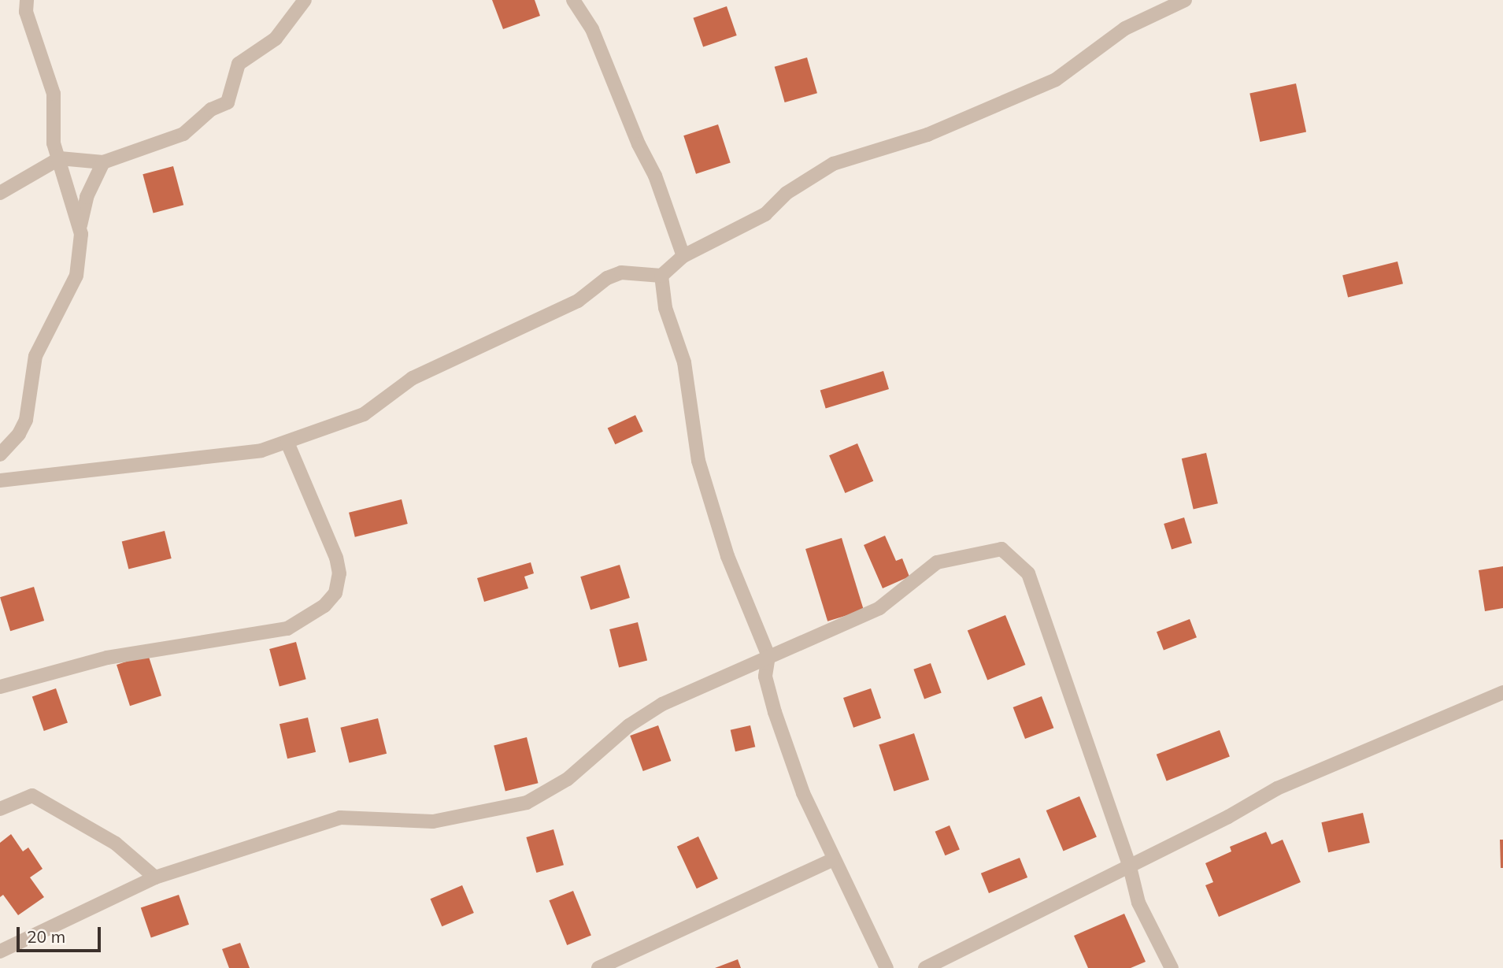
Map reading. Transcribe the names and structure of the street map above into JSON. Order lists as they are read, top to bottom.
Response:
{
  "scale_bar": "20 m"
}
